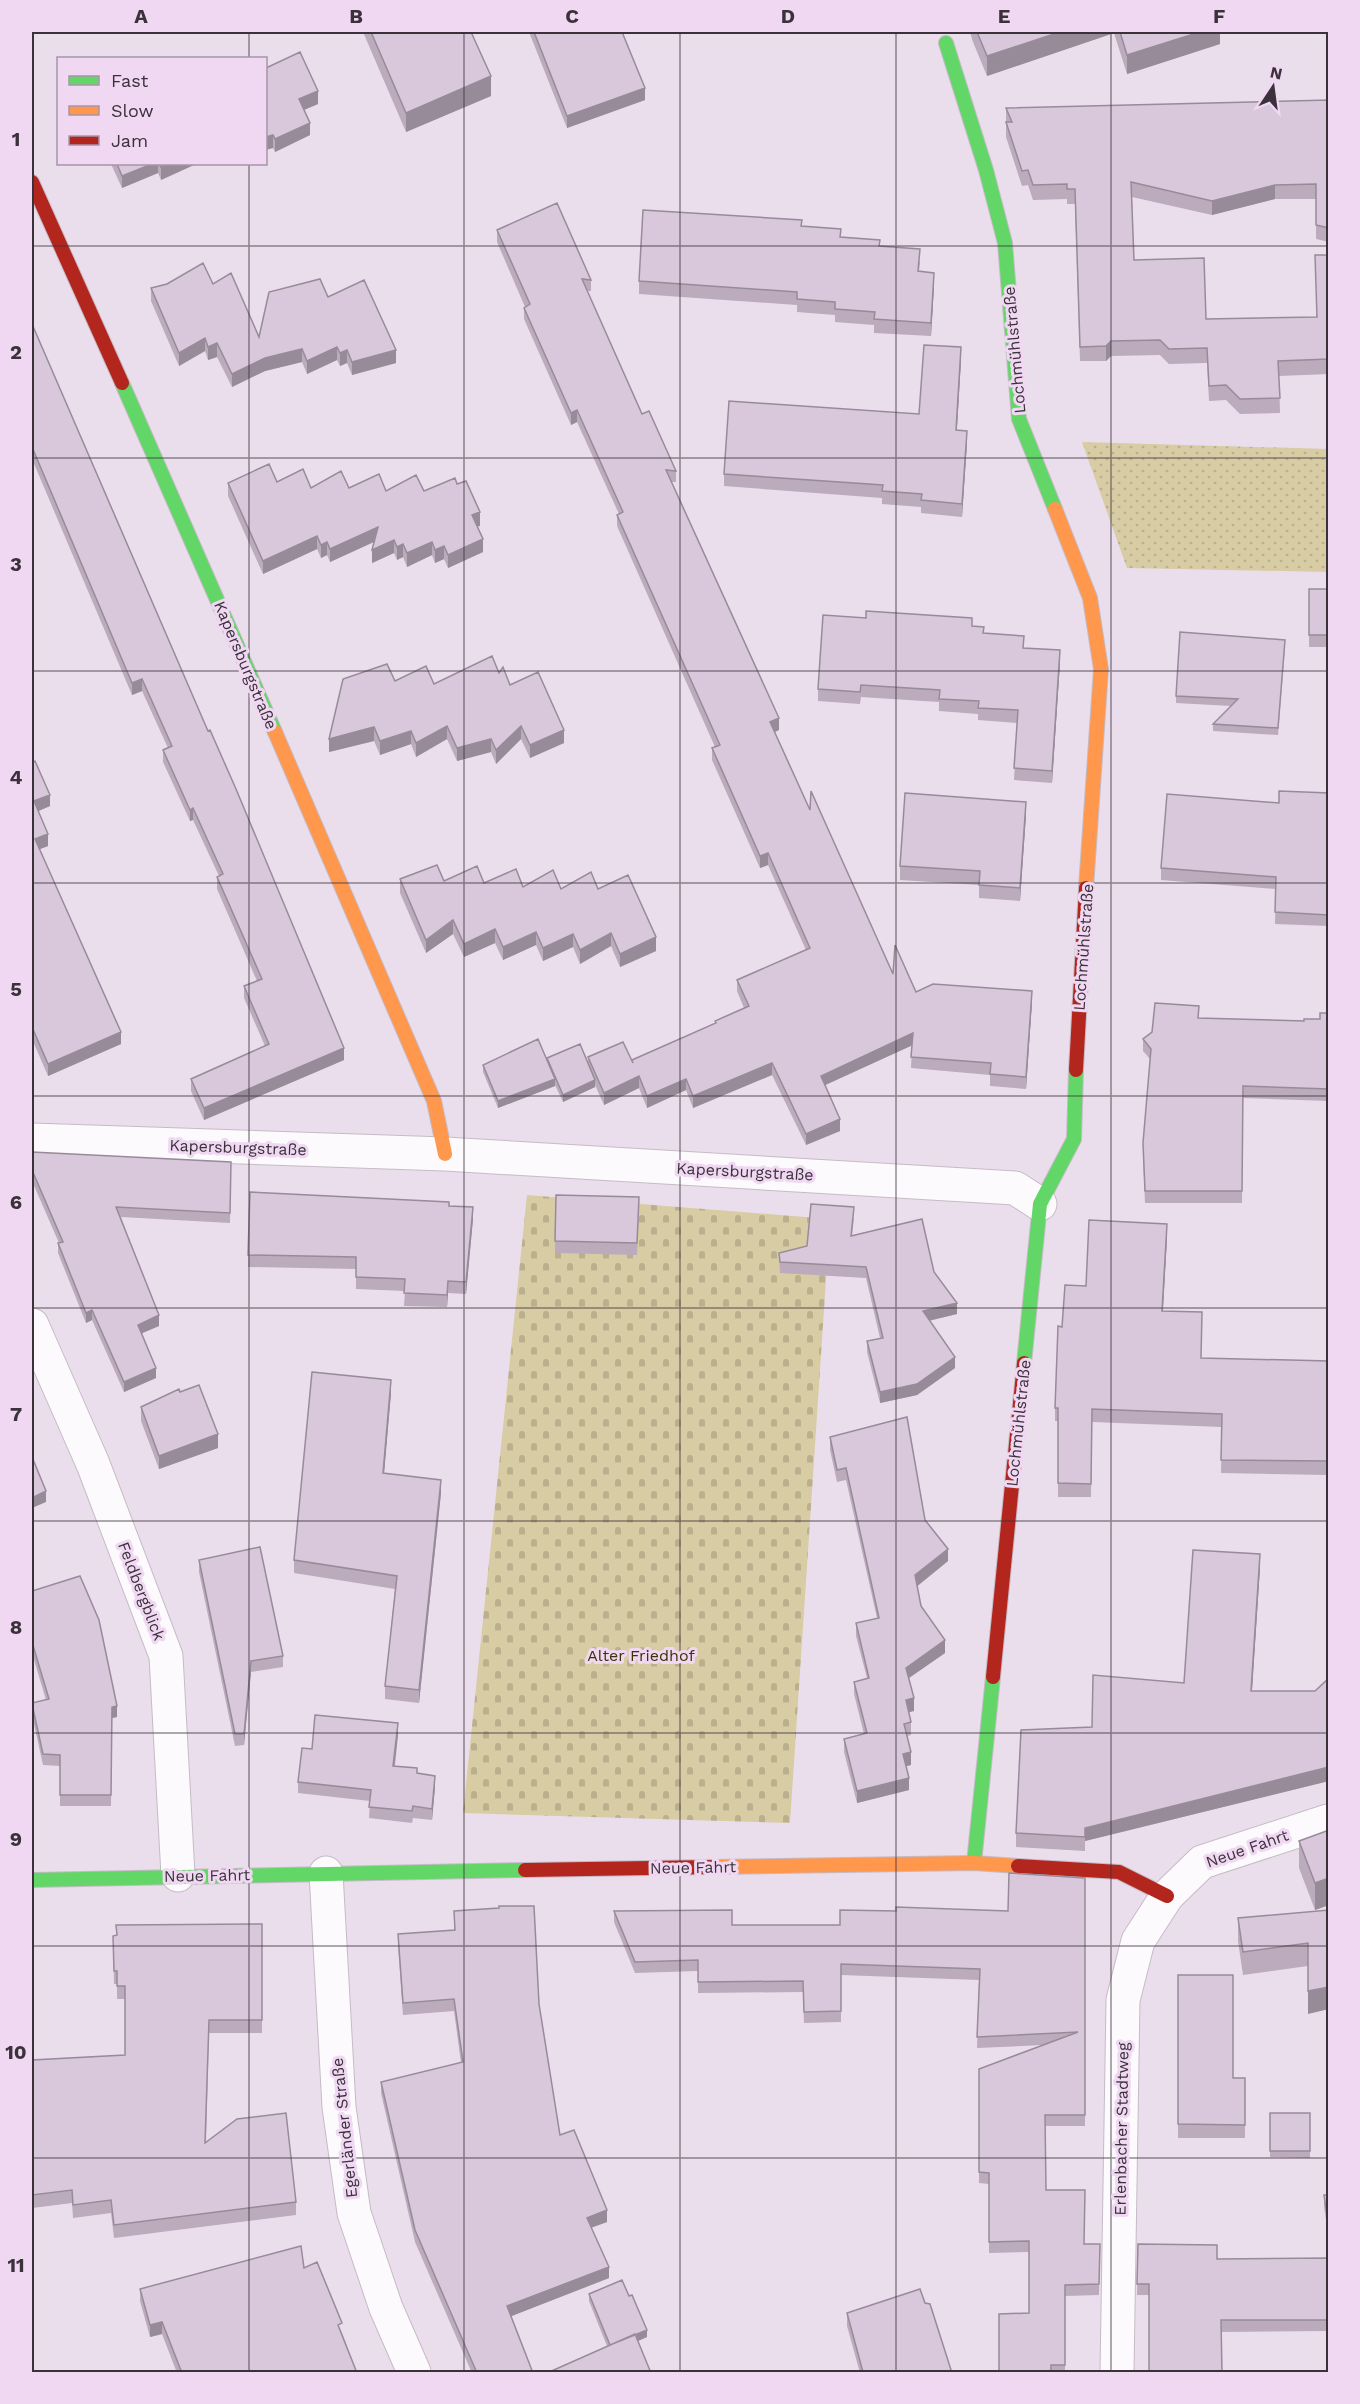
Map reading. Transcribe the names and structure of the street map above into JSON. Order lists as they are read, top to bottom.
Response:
{
  "streets": {
    "street": [
      "Lochmühlstraße",
      "Kapersburgstraße",
      "Feldbergblick",
      "Neue Fahrt",
      "Egerländer Straße",
      "Erlenbacher Stadtweg"
    ]
  },
  "crossings": [
    ["Lochmühlstraße", "Kapersburgstraße"],
    ["Lochmühlstraße", "Neue Fahrt"],
    ["Feldbergblick", "Neue Fahrt"],
    ["Neue Fahrt", "Egerländer Straße"],
    ["Neue Fahrt", "Erlenbacher Stadtweg"]
  ],
  "parks": ["Alter Friedhof"],
  "legend": ["Fast", "Slow", "Jam"],
  "north": "top",
  "grid": {
    "columns": [
      "A",
      "B",
      "C",
      "D",
      "E",
      "F"
    ],
    "rows": [
      "1",
      "2",
      "3",
      "4",
      "5",
      "6",
      "7",
      "8",
      "9",
      "10",
      "11"
    ]
  }
}
